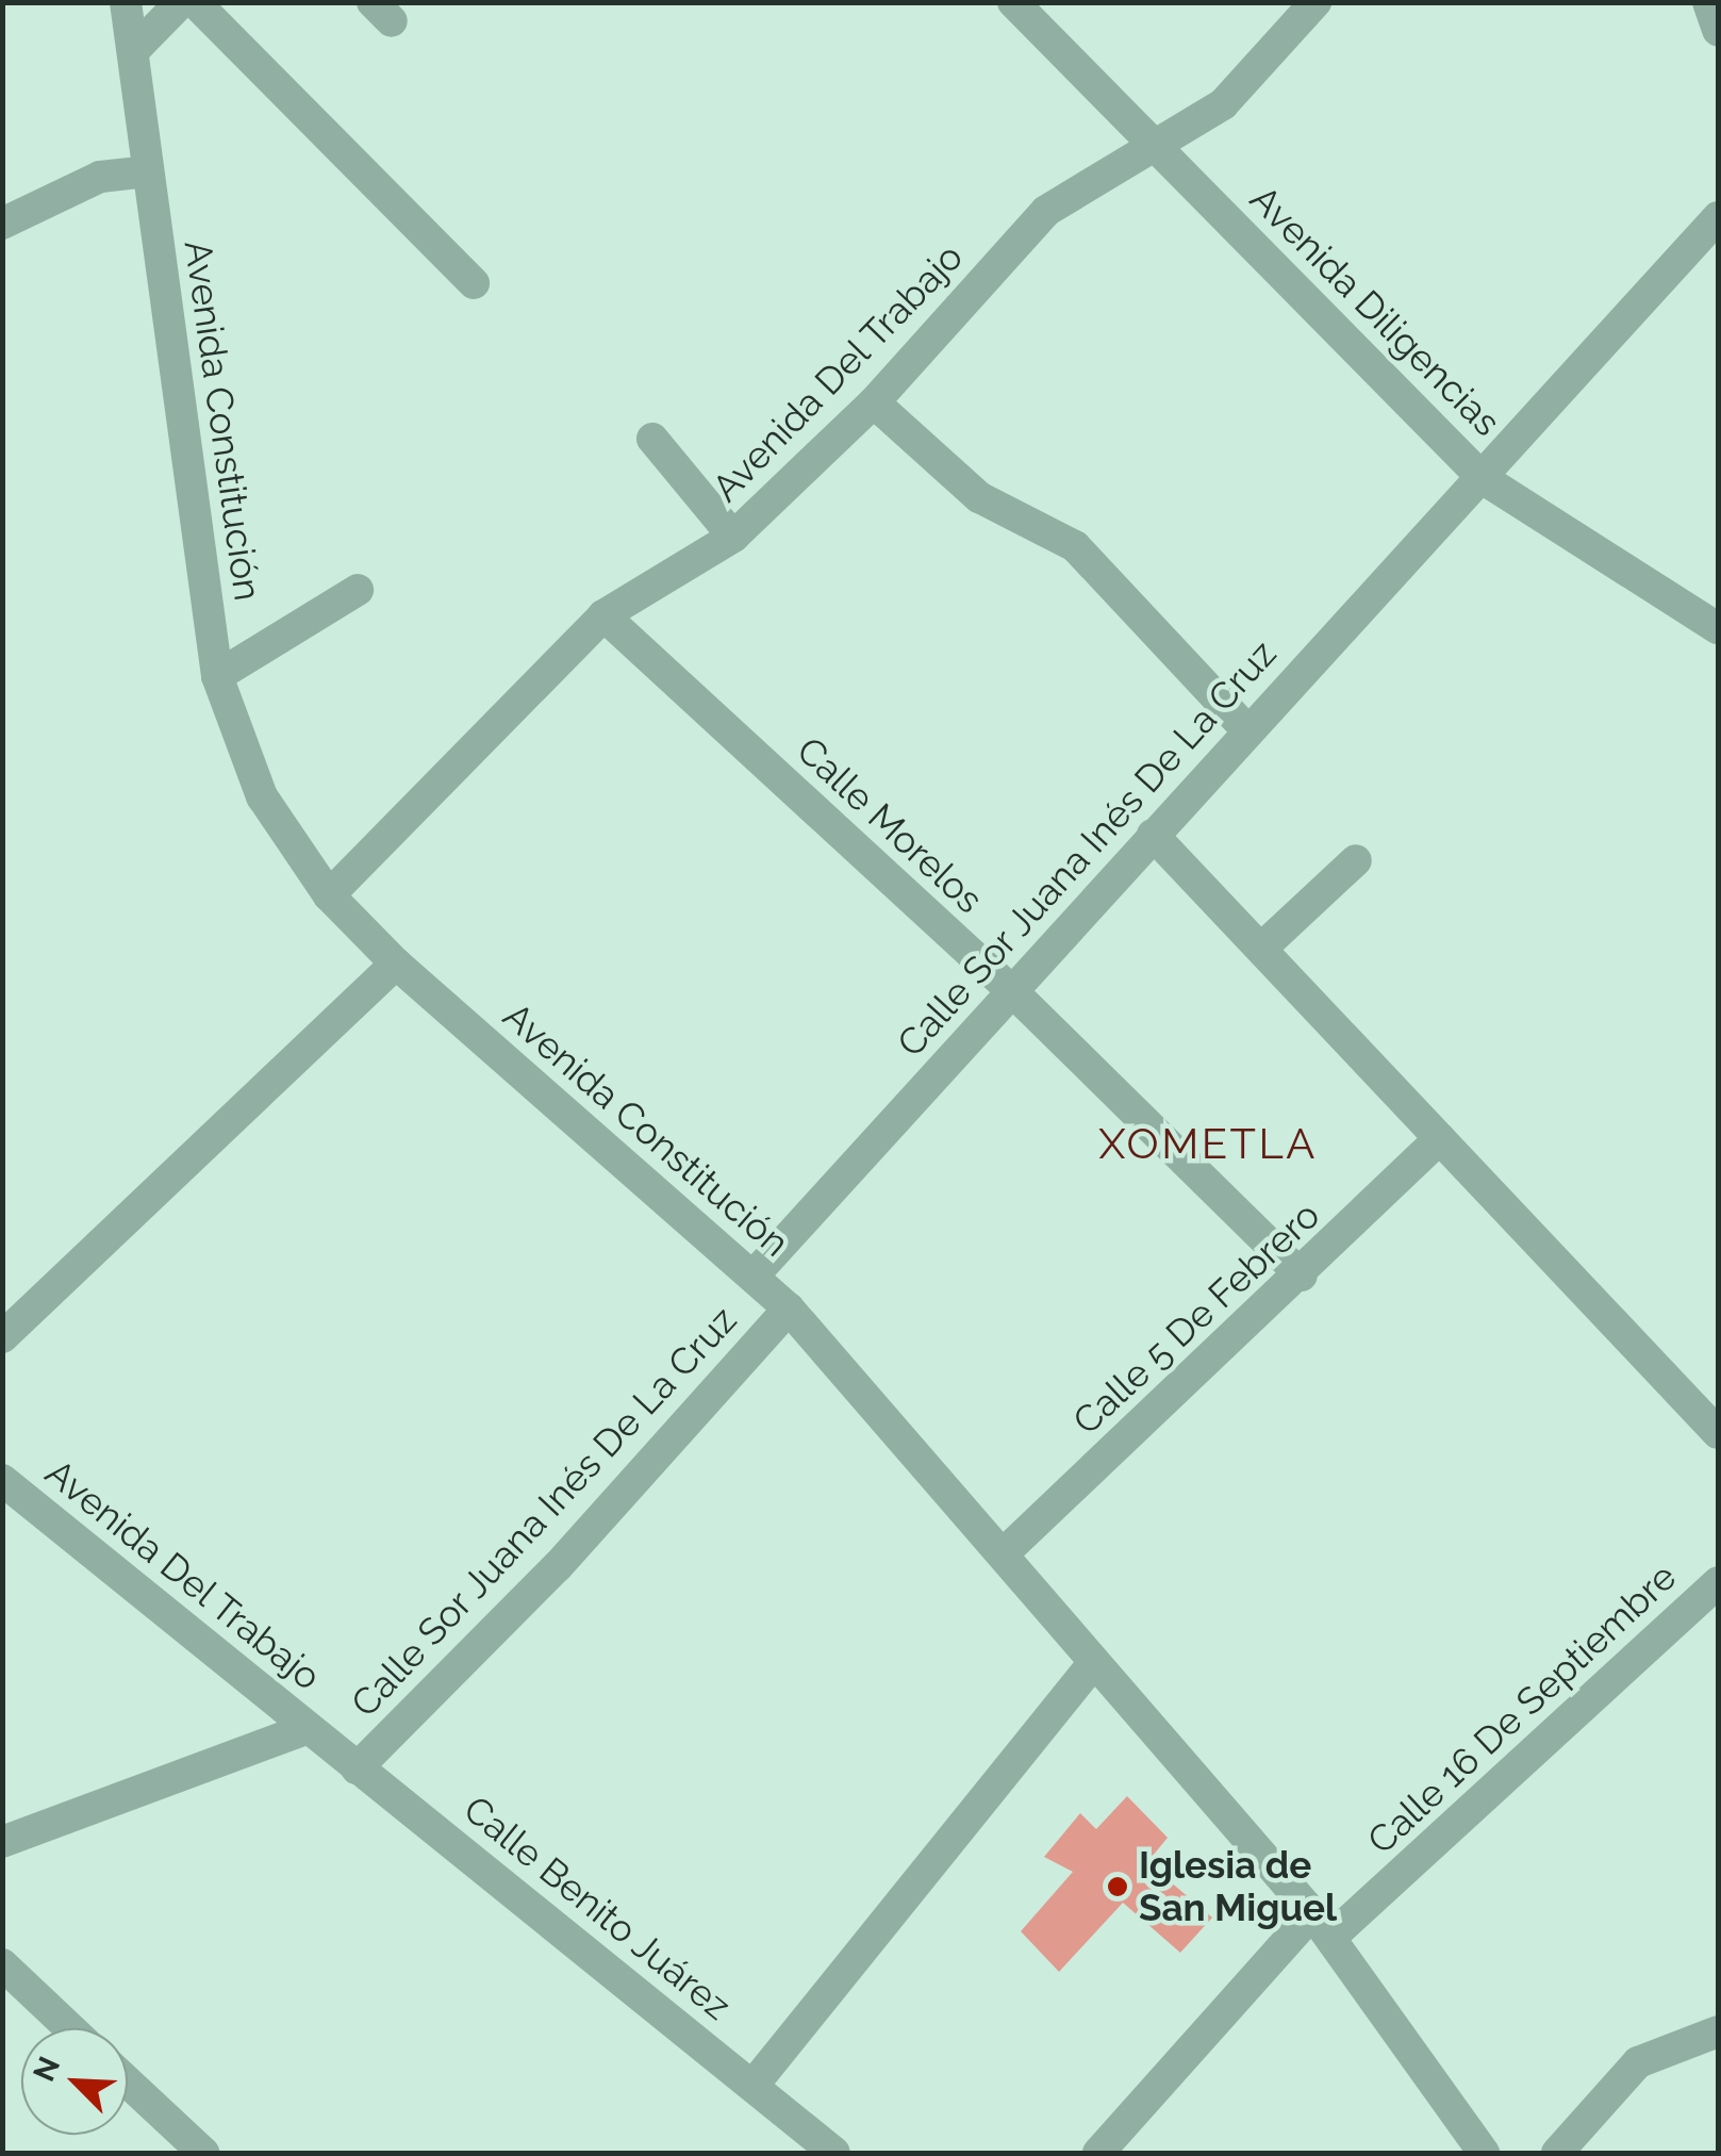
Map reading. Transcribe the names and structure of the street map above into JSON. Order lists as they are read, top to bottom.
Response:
{
  "streets": {
    "street": [
      "Avenida Diligencias",
      "Avenida Del Trabajo",
      "Avenida Constitución",
      "Calle Morelos",
      "Calle Sor Juana Inés De La Cruz",
      "Calle 5 De Febrero",
      "Calle 16 De Septiembre",
      "Calle Benito Juárez"
    ]
  },
  "crossings": [
    ["Avenida Diligencias", "Avenida Del Trabajo"],
    ["Avenida Diligencias", "Calle Sor Juana Inés De La Cruz"],
    ["Avenida Del Trabajo", "Avenida Constitución"],
    ["Avenida Del Trabajo", "Calle Morelos"],
    ["Avenida Del Trabajo", "Calle Benito Juárez"],
    ["Avenida Constitución", "Calle Sor Juana Inés De La Cruz"],
    ["Avenida Constitución", "Calle 5 De Febrero"],
    ["Avenida Constitución", "Calle 16 De Septiembre"],
    ["Calle Morelos", "Calle Sor Juana Inés De La Cruz"],
    ["Calle Morelos", "Calle 5 De Febrero"],
    ["Calle Sor Juana Inés De La Cruz", "Calle Benito Juárez"]
  ],
  "districts": ["XOMETLA"],
  "places": ["Iglesia de San Miguel"],
  "north": "top left"
}
